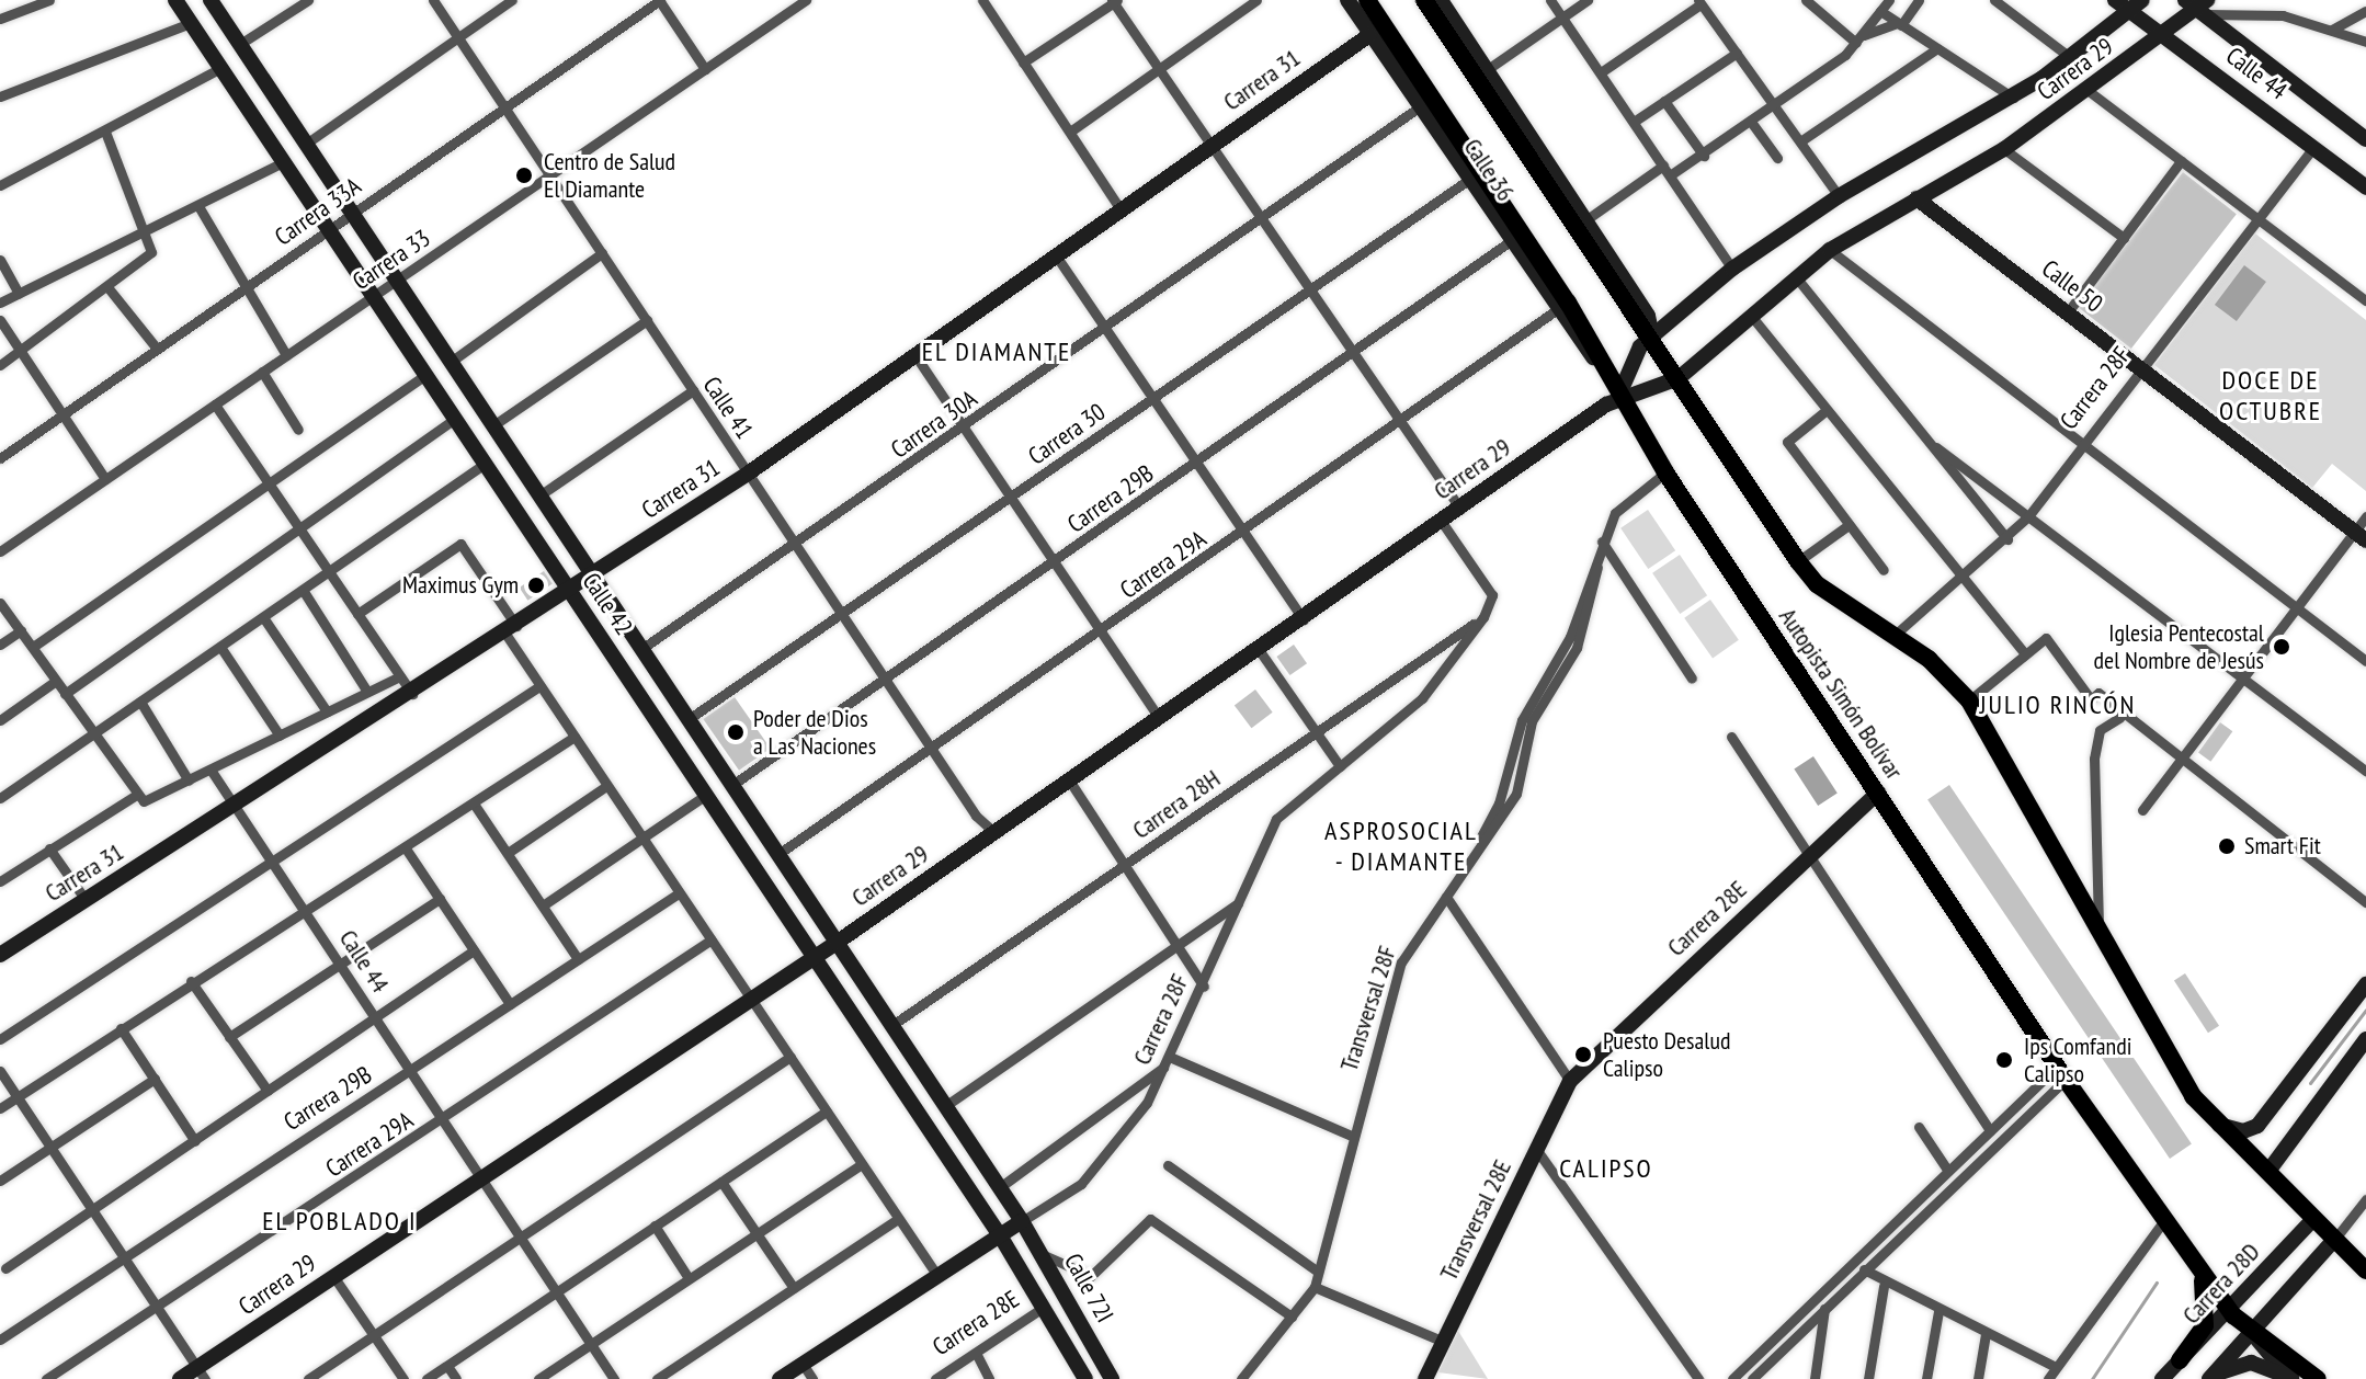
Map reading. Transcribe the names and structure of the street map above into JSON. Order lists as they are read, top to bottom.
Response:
{
  "streets": {
    "highway": ["Autopista Simón Bolívar"],
    "street": [
      "Carrera 29",
      "Calle 44",
      "Carrera 31",
      "Calle 36",
      "Carrera 33A",
      "Carrera 33",
      "Calle 50",
      "Carrera 28F",
      "Calle 41",
      "Carrera 30A",
      "Carrera 30",
      "Carrera 29B",
      "Carrera 29A",
      "Calle 42",
      "Carrera 28H",
      "Carrera 28E",
      "Transversal 28F",
      "Transversal 28E",
      "Carrera 28D",
      "Calle 72I"
    ]
  },
  "crossings": [
    ["Carrera 29", "Calle 44"],
    ["Carrera 29", "Calle 50"],
    ["Carrera 29", "Carrera 28F"],
    ["Carrera 29", "Calle 41"],
    ["Carrera 29", "Calle 42"],
    ["Carrera 29", "Autopista Simón Bolívar"],
    ["Calle 44", "Carrera 31"],
    ["Calle 44", "Carrera 28F"],
    ["Calle 44", "Carrera 29B"],
    ["Calle 44", "Carrera 29A"],
    ["Carrera 31", "Calle 36"],
    ["Carrera 31", "Calle 41"],
    ["Carrera 31", "Calle 42"],
    ["Calle 36", "Carrera 30A"],
    ["Calle 36", "Carrera 30"],
    ["Calle 36", "Carrera 29B"],
    ["Calle 36", "Carrera 29A"],
    ["Calle 36", "Autopista Simón Bolívar"],
    ["Carrera 33A", "Calle 41"],
    ["Carrera 33A", "Calle 42"],
    ["Carrera 33", "Calle 41"],
    ["Carrera 33", "Calle 42"],
    ["Calle 50", "Carrera 28F"],
    ["Carrera 28F", "Calle 42"],
    ["Carrera 28F", "Autopista Simón Bolívar"],
    ["Carrera 28F", "Carrera 28H"],
    ["Carrera 28F", "Calle 72I"],
    ["Calle 41", "Carrera 30A"],
    ["Calle 41", "Carrera 30"],
    ["Calle 41", "Carrera 29B"],
    ["Calle 41", "Carrera 29A"],
    ["Carrera 30A", "Calle 42"],
    ["Carrera 30A", "Autopista Simón Bolívar"],
    ["Carrera 30", "Calle 42"],
    ["Carrera 29B", "Calle 42"],
    ["Carrera 29A", "Calle 42"],
    ["Carrera 29A", "Autopista Simón Bolívar"],
    ["Calle 42", "Carrera 28H"],
    ["Calle 42", "Calle 72I"],
    ["Autopista Simón Bolívar", "Carrera 28E"],
    ["Autopista Simón Bolívar", "Carrera 28D"],
    ["Carrera 28E", "Transversal 28E"],
    ["Carrera 28E", "Calle 72I"]
  ],
  "districts": [
    "EL DIAMANTE",
    "DOCE DE OCTUBRE",
    "JULIO RINCÓN",
    "ASPROSOCIAL - DIAMANTE",
    "CALIPSO",
    "EL POBLADO I"
  ],
  "places": [
    "Centro de Salud El Diamante",
    "Maximus Gym",
    "Iglesia Pentecostal del Nombre de Jesús",
    "Poder de Dios a Las Naciones",
    "Smart Fit",
    "Puesto Desalud Calipso",
    "Ips Comfandi Calipso"
  ]
}
